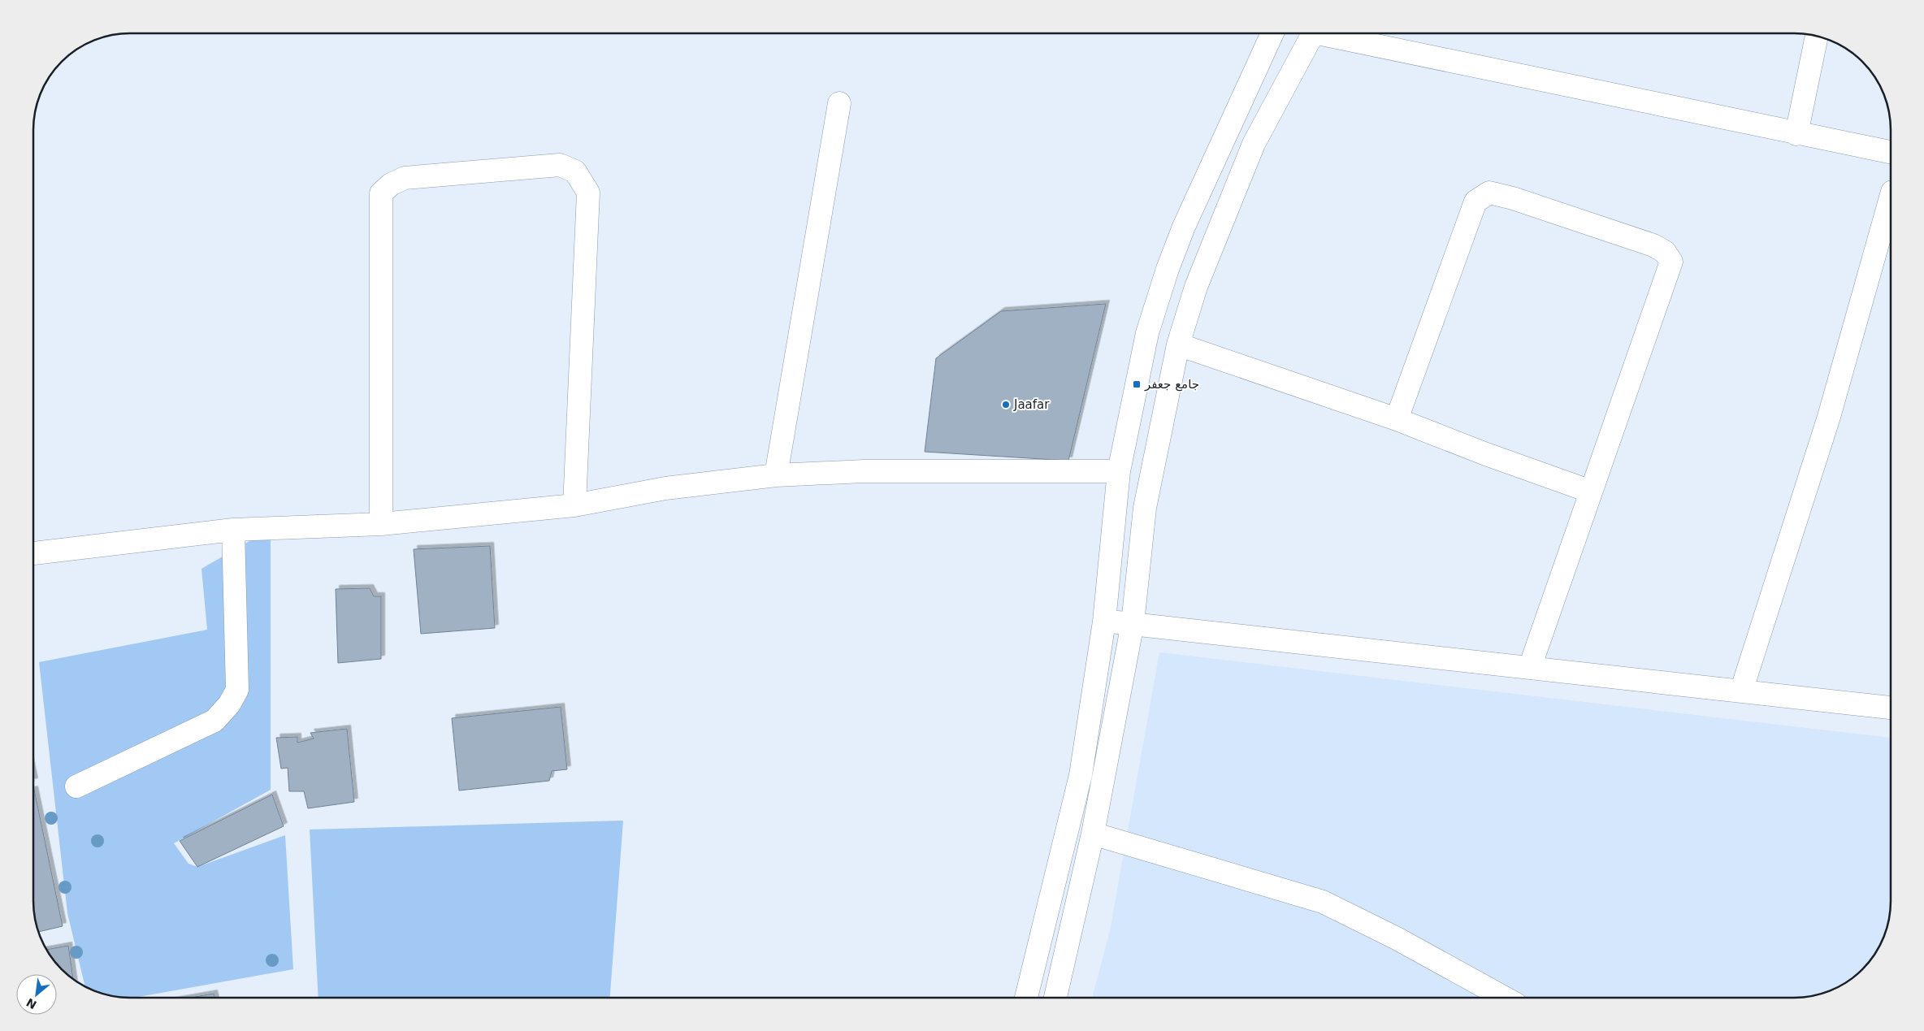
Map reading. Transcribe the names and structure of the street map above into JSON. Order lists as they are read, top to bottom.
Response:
{
  "places": {
    "transit": ["جامع جعفر"],
    "other": ["Jaafar"]
  },
  "north": "bottom left"
}
